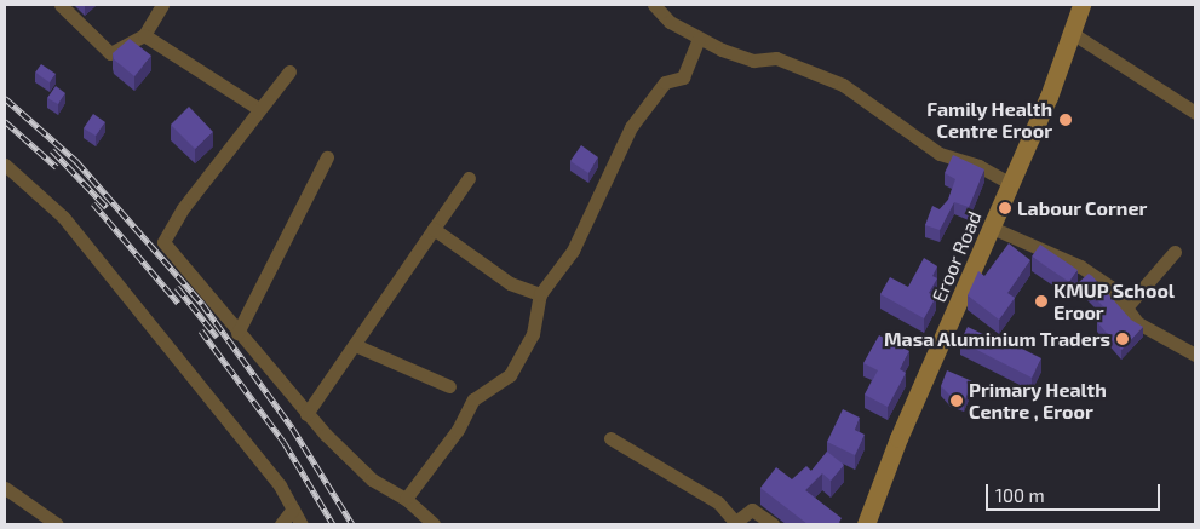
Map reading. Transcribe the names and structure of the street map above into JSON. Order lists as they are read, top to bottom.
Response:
{
  "streets": {
    "main road": ["Eroor Road"]
  },
  "places": [
    "Family Health Centre Eroor",
    "Labour Corner",
    "KMUP School Eroor",
    "Masa Aluminium Traders",
    "Primary Health Centre , Eroor"
  ],
  "scale_bar": "100 m"
}
